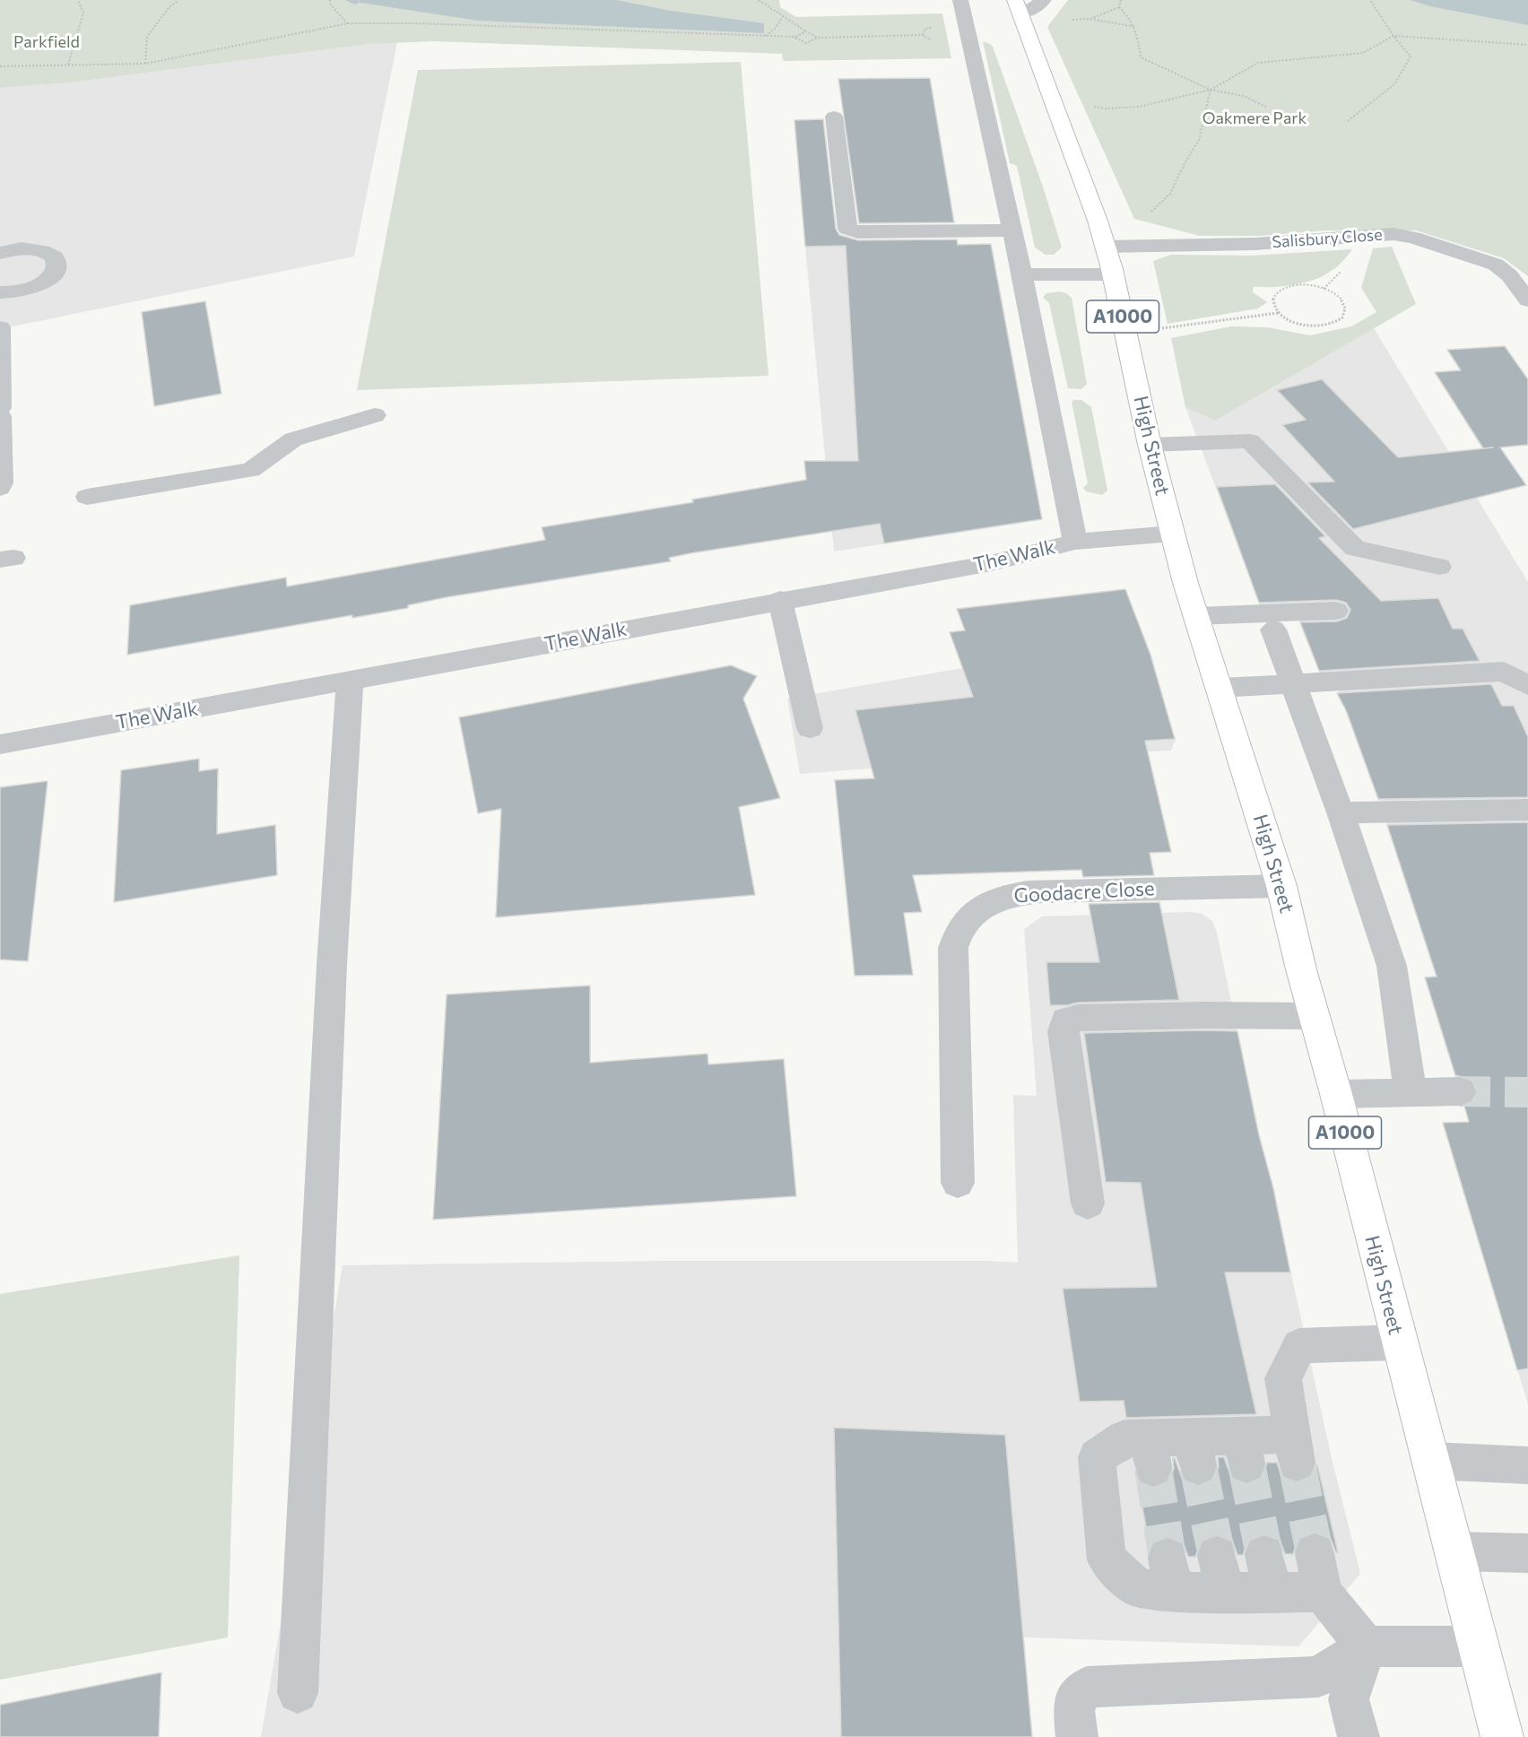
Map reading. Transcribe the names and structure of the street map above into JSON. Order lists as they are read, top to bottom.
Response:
{
  "streets": {
    "main road": ["A1000", "High Street"],
    "street": ["Salisbury Close", "The Walk", "Goodacre Close"]
  },
  "crossings": [
    ["Salisbury Close", "High Street"],
    ["High Street", "The Walk"],
    ["High Street", "Goodacre Close"]
  ],
  "parks": ["Parkfield", "Oakmere Park"]
}
